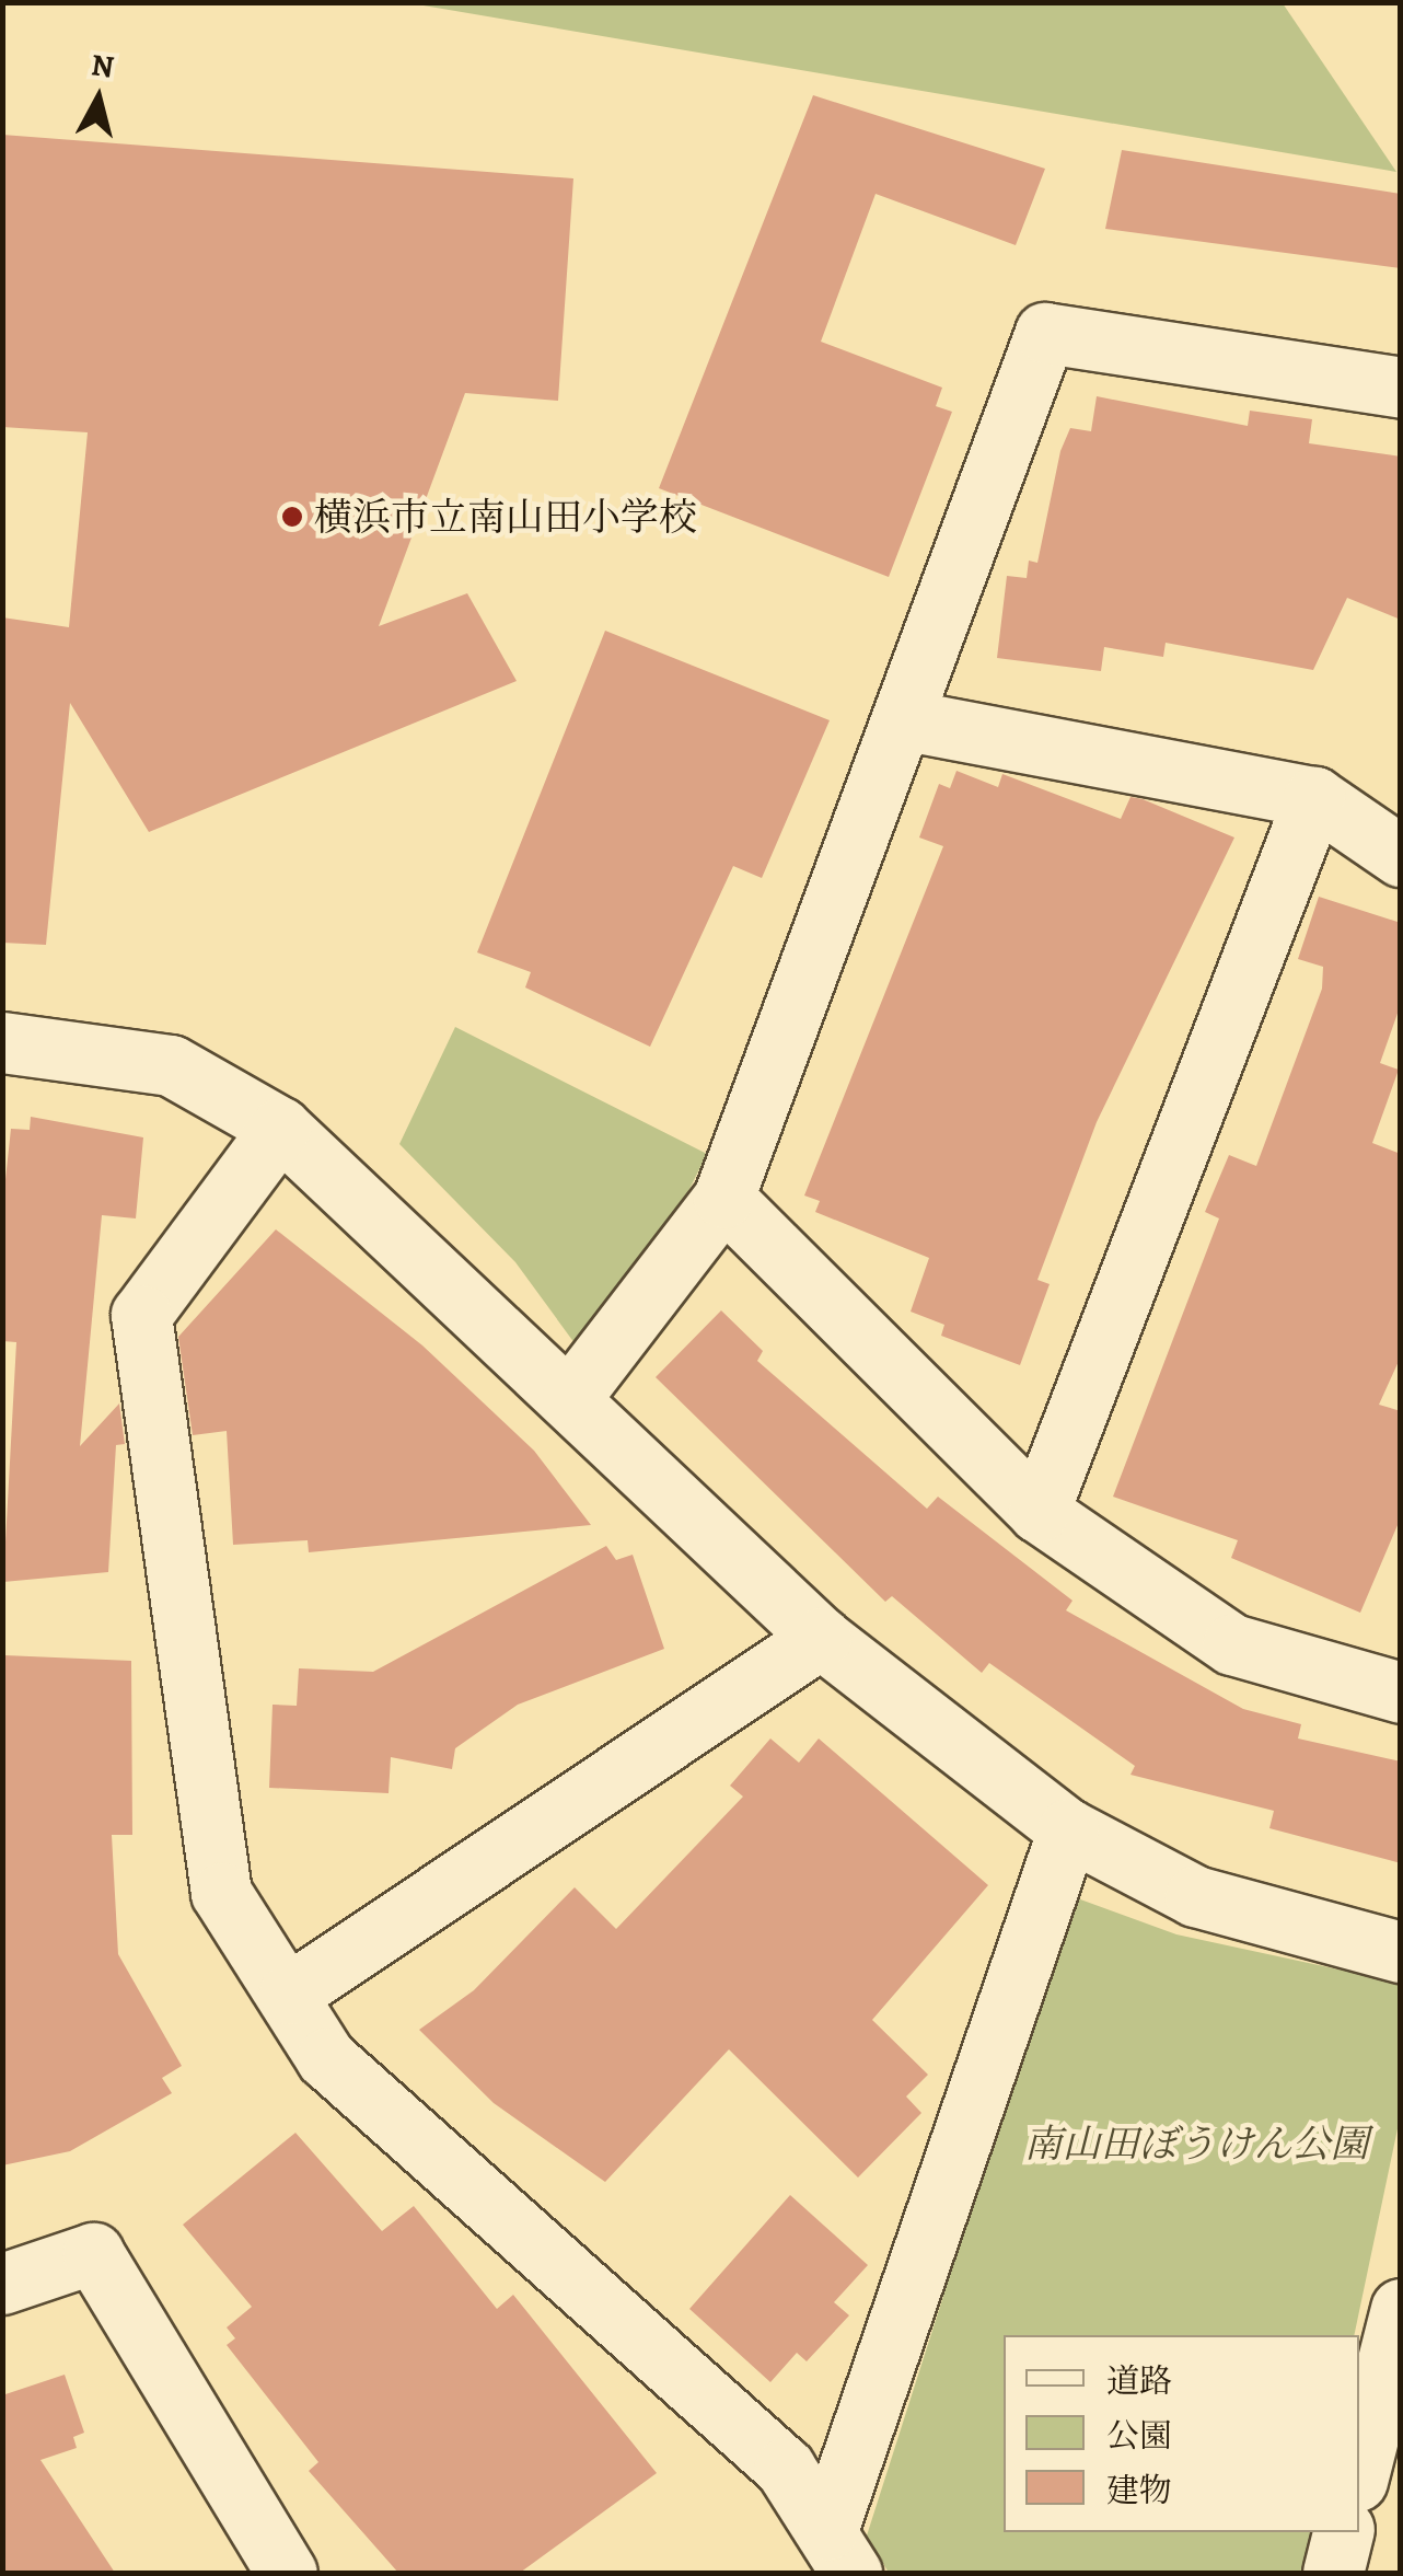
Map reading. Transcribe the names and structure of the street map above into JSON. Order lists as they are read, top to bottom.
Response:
{
  "parks": ["南山田ぼうけん公園"],
  "places": ["横浜市立南山田小学校"],
  "legend": ["道路", "公園", "建物"],
  "north": "top"
}
